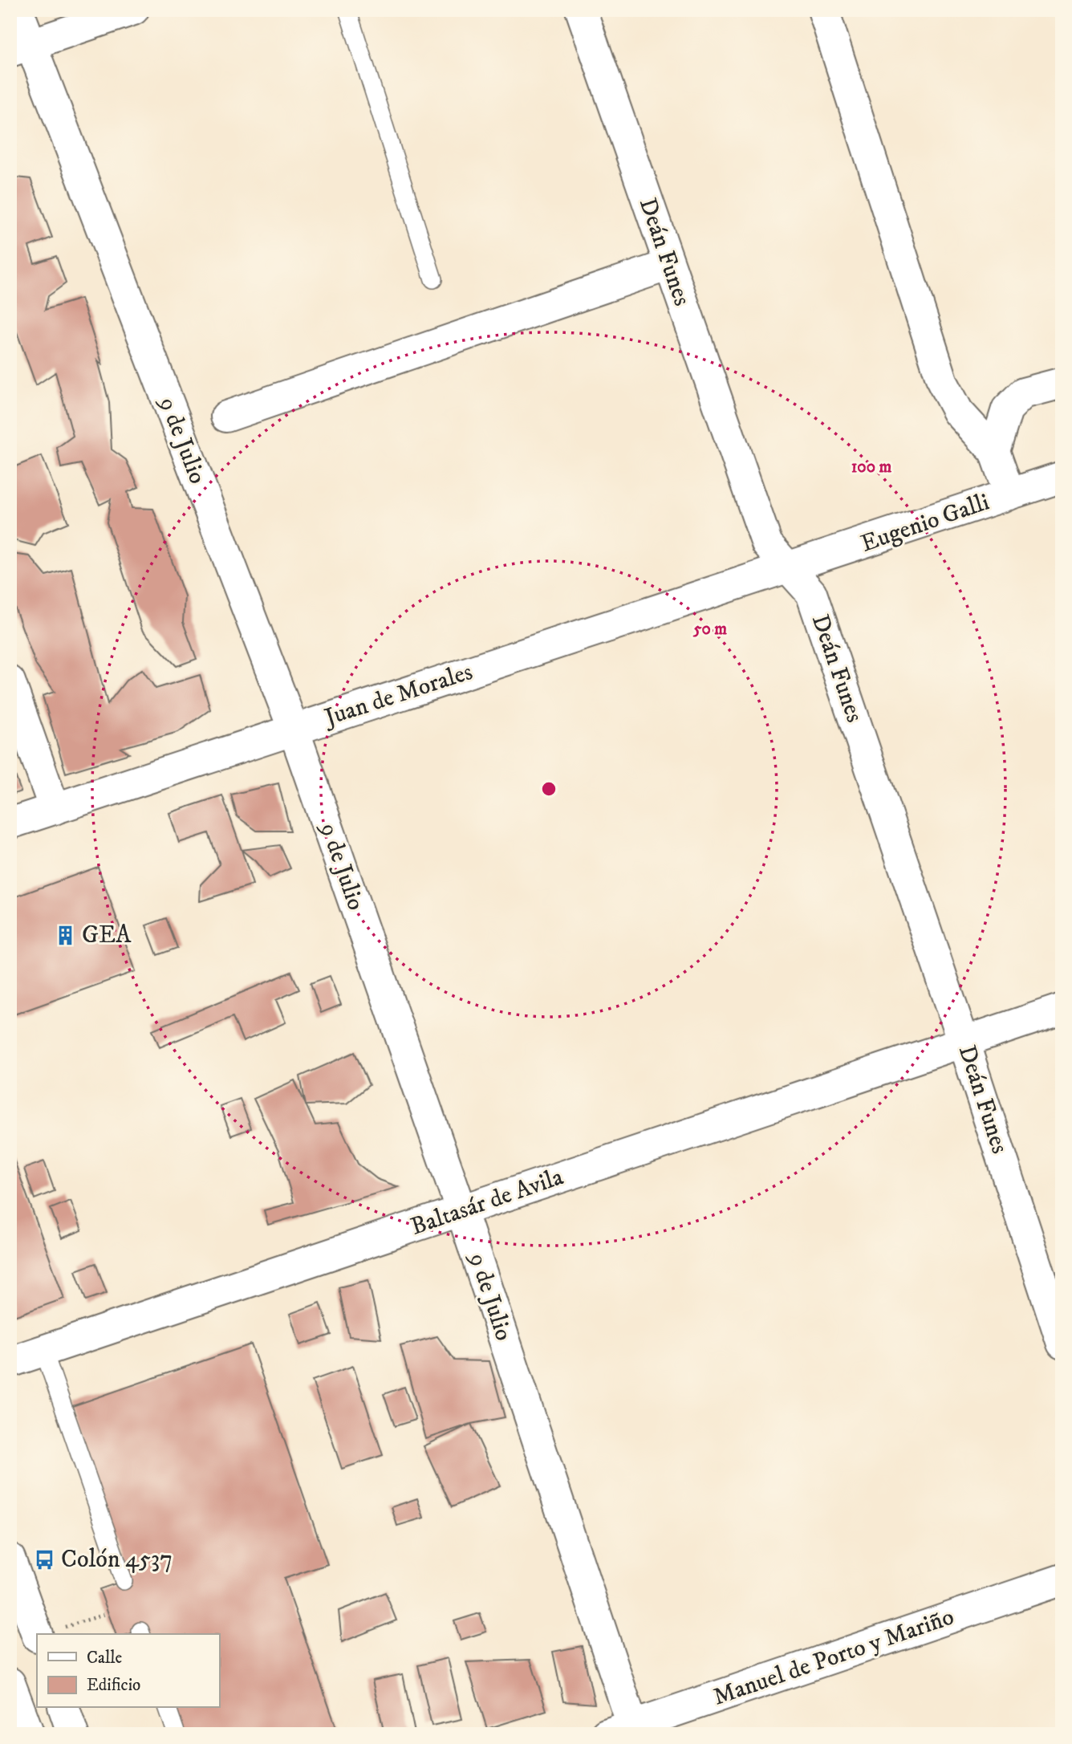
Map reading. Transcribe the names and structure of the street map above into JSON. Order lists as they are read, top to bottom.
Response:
{
  "streets": {
    "street": [
      "Deán Funes",
      "9 de Julio",
      "Eugenio Galli",
      "Juan de Morales",
      "Baltasár de Avila",
      "Manuel de Porto y Mariño"
    ]
  },
  "crossings": [
    ["Deán Funes", "Eugenio Galli"],
    ["Deán Funes", "Juan de Morales"],
    ["Deán Funes", "Baltasár de Avila"],
    ["9 de Julio", "Juan de Morales"],
    ["9 de Julio", "Baltasár de Avila"],
    ["9 de Julio", "Manuel de Porto y Mariño"],
    ["Eugenio Galli", "Juan de Morales"]
  ],
  "places": {
    "building": ["GEA"],
    "bus stop": ["Colón 4537"]
  },
  "legend": ["Calle", "Edificio"],
  "rings": ["100 m", "50 m"]
}
